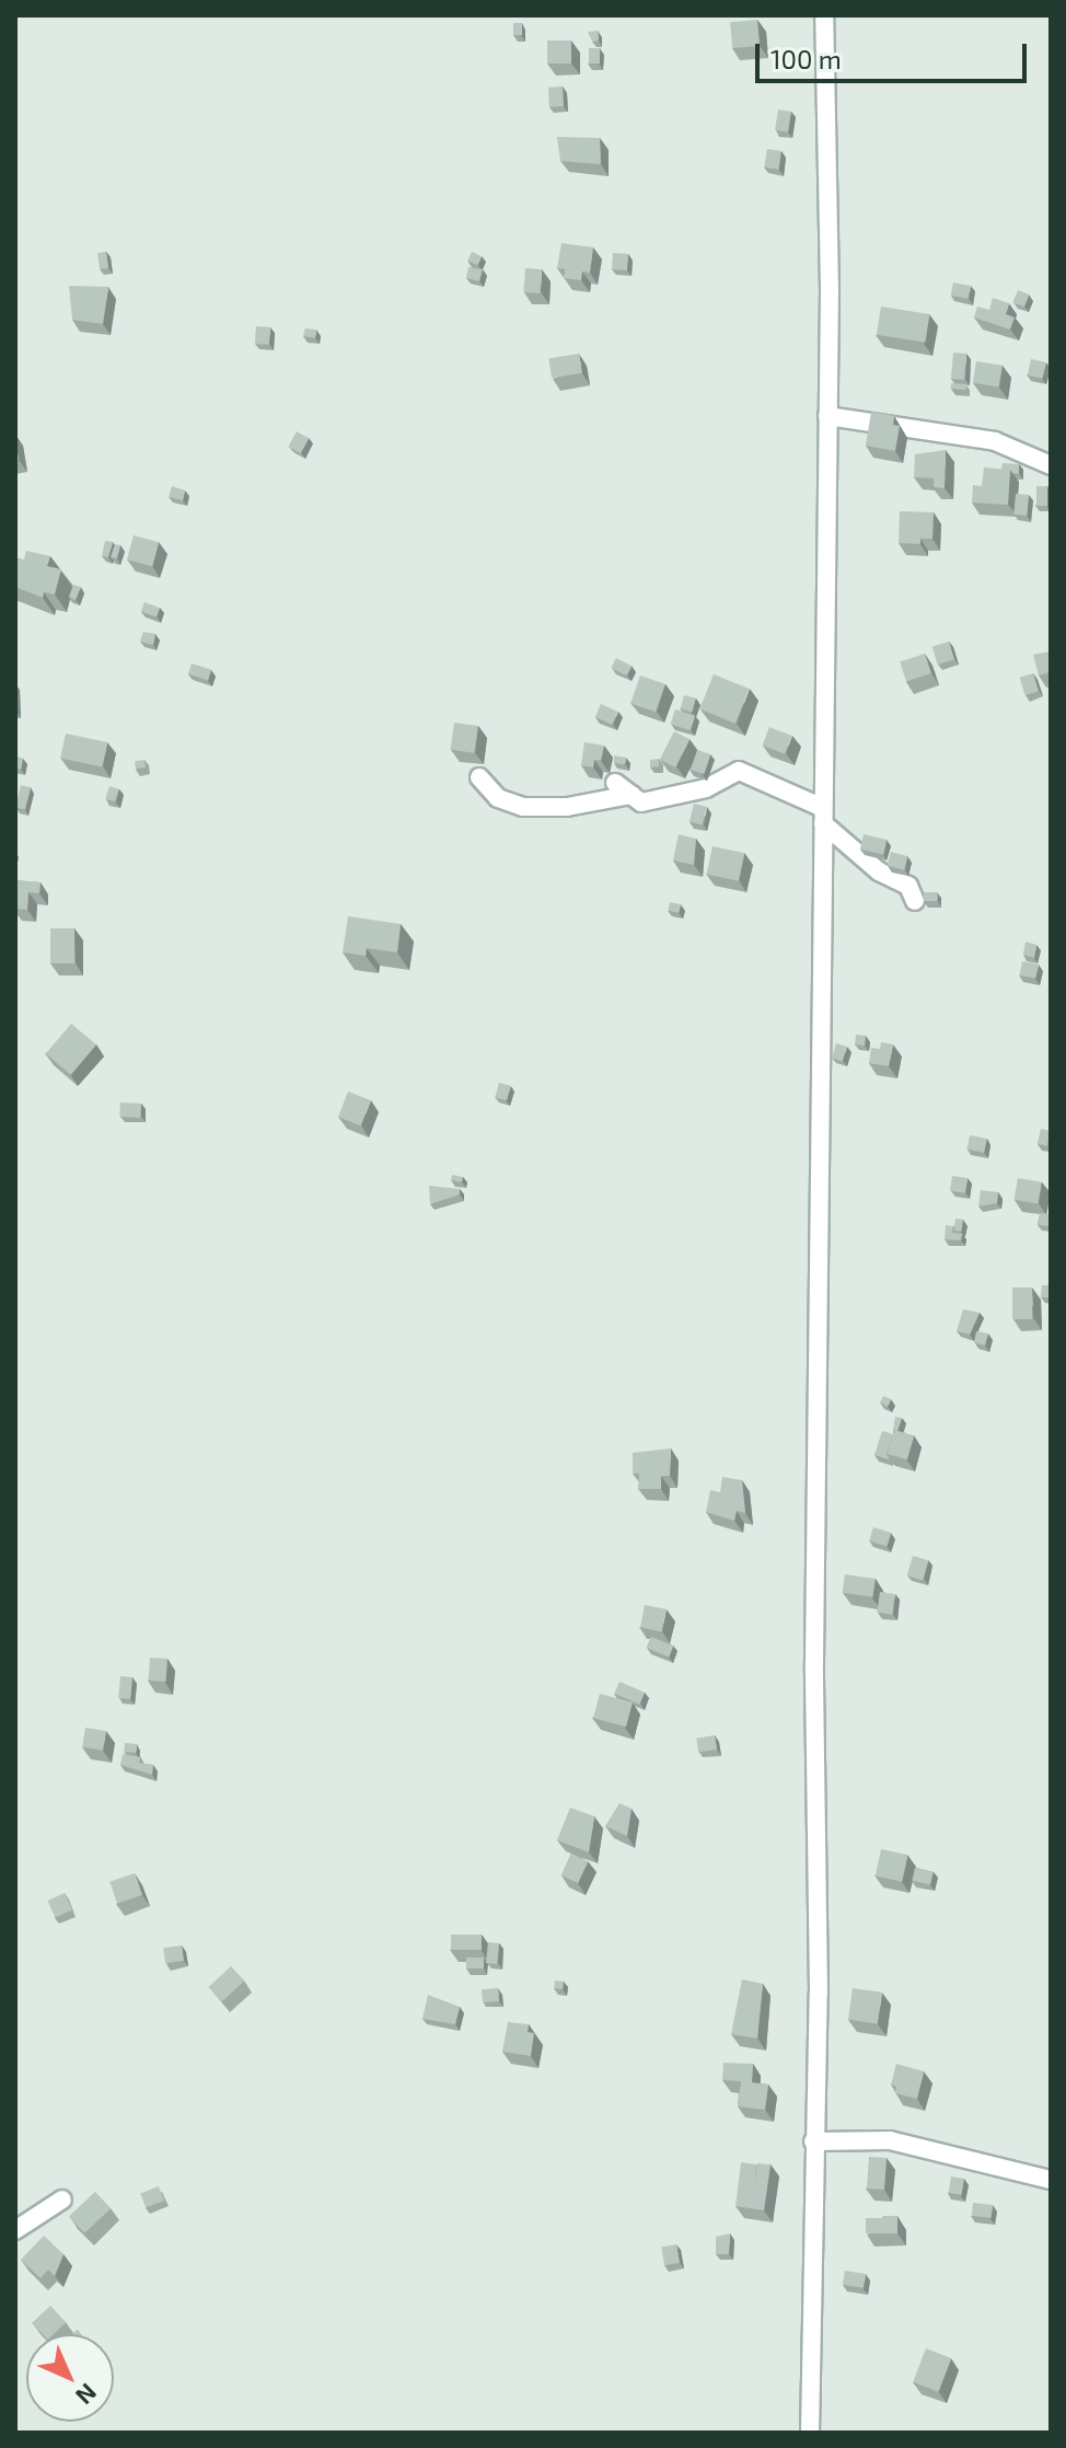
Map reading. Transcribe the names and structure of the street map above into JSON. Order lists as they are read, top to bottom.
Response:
{
  "scale_bar": "100 m",
  "north": "bottom right"
}
